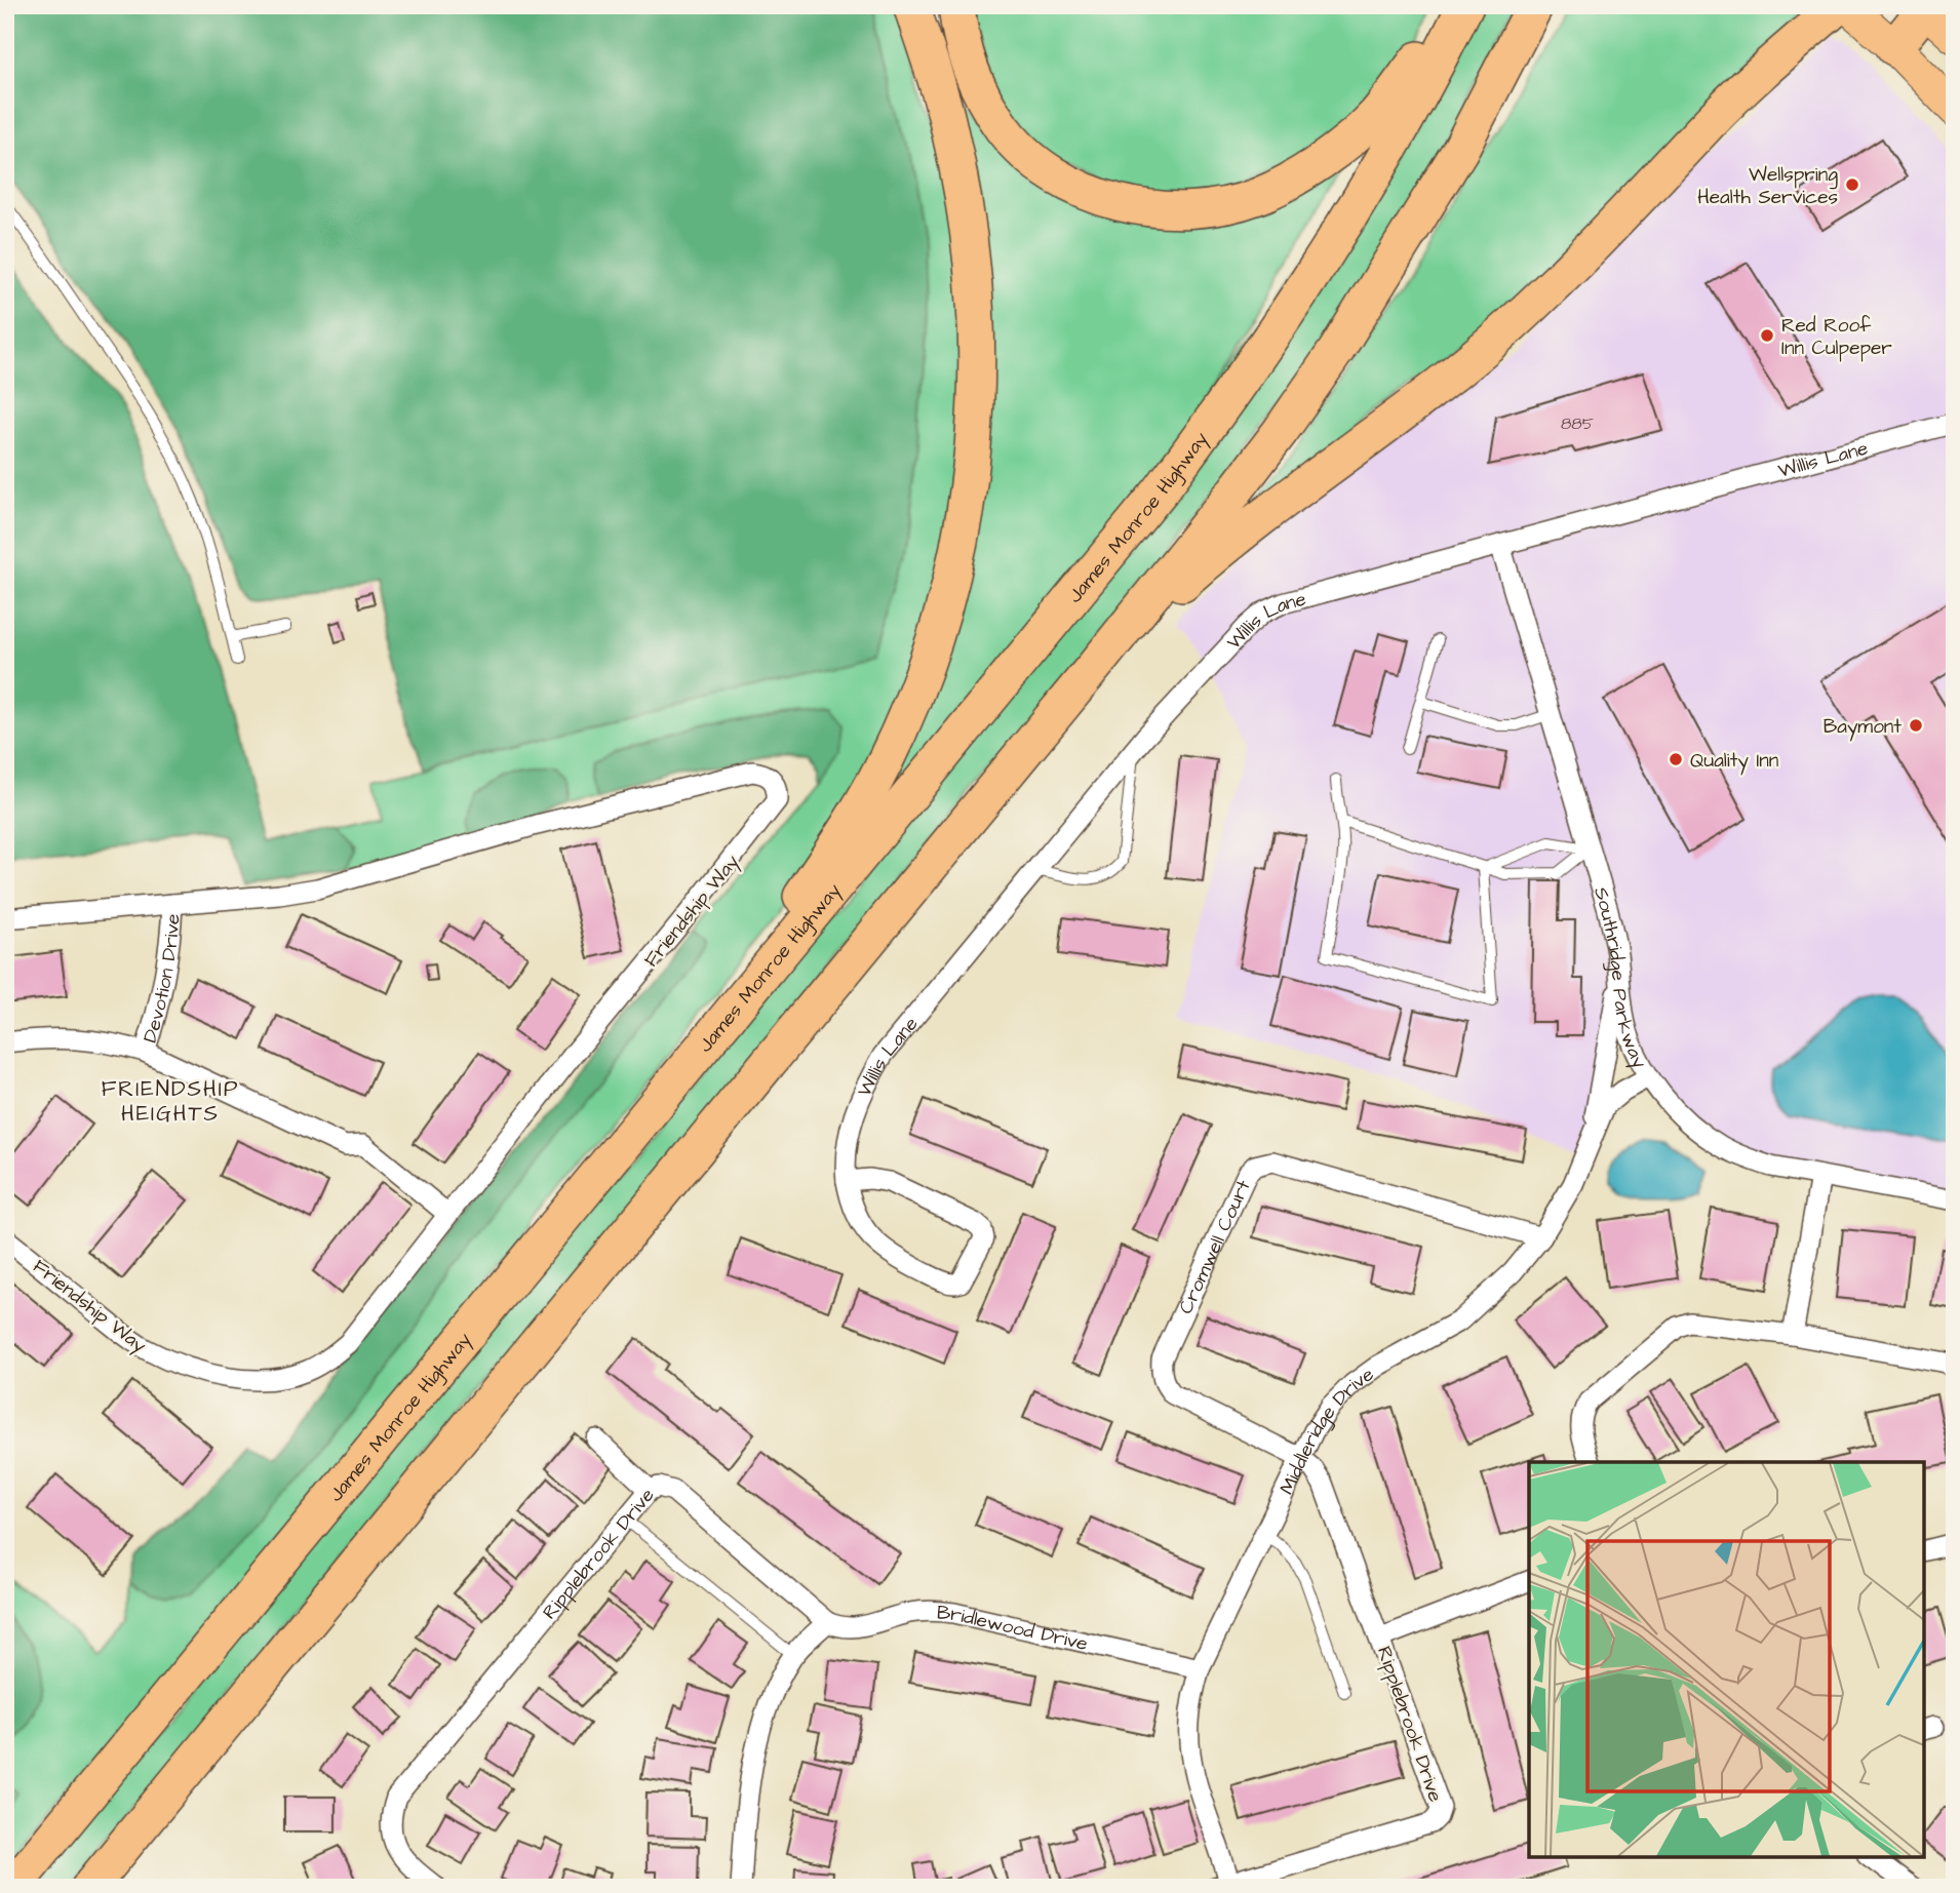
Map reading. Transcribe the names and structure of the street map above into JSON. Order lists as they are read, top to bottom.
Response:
{
  "streets": {
    "highway": ["James Monroe Highway"],
    "street": [
      "Willis Lane",
      "Friendship Way",
      "Southridge Parkway",
      "Devotion Drive",
      "Cromwell Court",
      "Middleridge Drive",
      "Ripplebrook Drive",
      "Bridlewood Drive"
    ]
  },
  "crossings": [
    ["Willis Lane", "Southridge Parkway"],
    ["Friendship Way", "Devotion Drive"],
    ["Southridge Parkway", "Middleridge Drive"],
    ["Cromwell Court", "Middleridge Drive"],
    ["Cromwell Court", "Ripplebrook Drive"],
    ["Middleridge Drive", "Ripplebrook Drive"],
    ["Middleridge Drive", "Bridlewood Drive"],
    ["Ripplebrook Drive", "Bridlewood Drive"]
  ],
  "districts": ["FRIENDSHIP HEIGHTS"],
  "places": [
    "Wellspring Health Services",
    "Red Roof Inn Culpeper",
    "Baymont",
    "Quality Inn"
  ],
  "house_numbers": ["885"]
}
